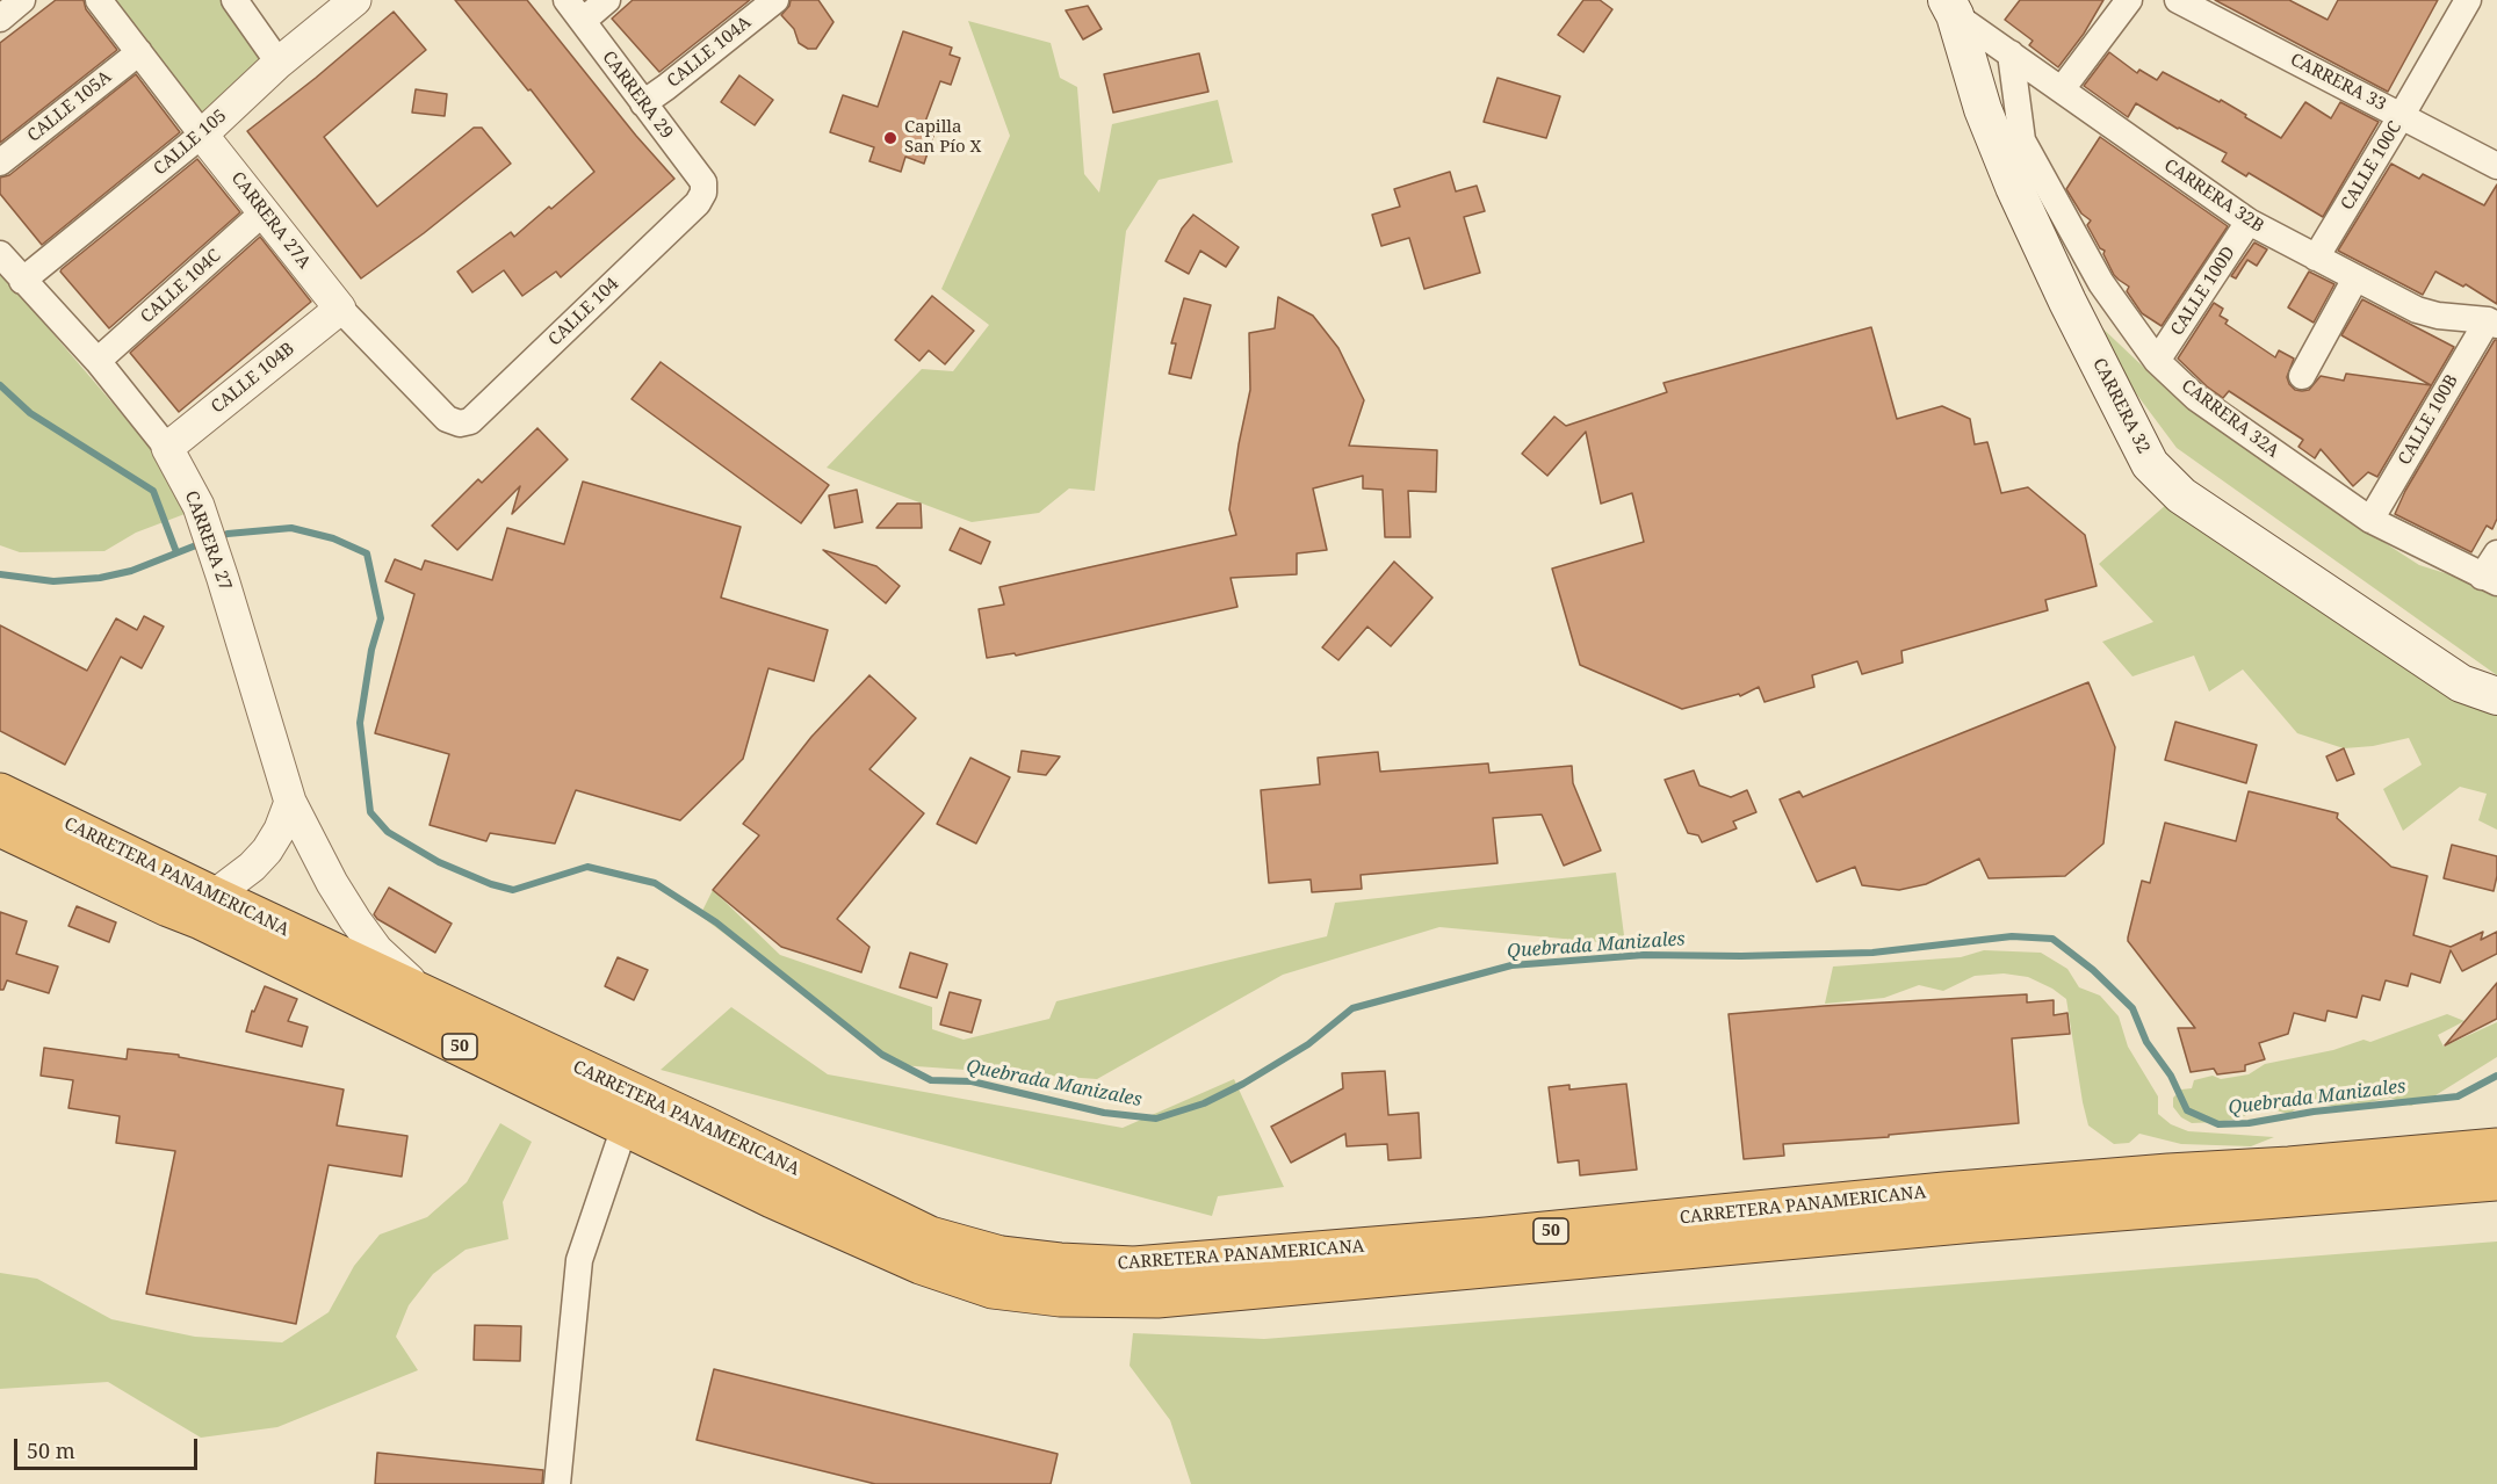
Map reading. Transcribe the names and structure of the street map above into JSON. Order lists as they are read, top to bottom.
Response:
{
  "streets": {
    "highway": ["CARRETERA PANAMERICANA", "50"],
    "main road": ["CARRERA 32"],
    "street": [
      "CALLE 104A",
      "CARRERA 33",
      "CARRERA 29",
      "CALLE 105A",
      "CALLE 105",
      "CALLE 100C",
      "CARRERA 32B",
      "CARRERA 27A",
      "CALLE 104C",
      "CALLE 100D",
      "CALLE 104",
      "CALLE 104B",
      "CARRERA 32A",
      "CALLE 100B",
      "CARRERA 27"
    ]
  },
  "crossings": [
    ["CALLE 104A", "CARRERA 29"],
    ["CARRERA 33", "CALLE 100C"],
    ["CARRERA 29", "CALLE 104"],
    ["CALLE 105A", "CARRERA 27A"],
    ["CALLE 105", "CARRERA 27A"],
    ["CALLE 105", "CARRERA 27"],
    ["CALLE 100C", "CARRERA 32B"],
    ["CARRERA 32B", "CALLE 100D"],
    ["CARRERA 32B", "CARRERA 32"],
    ["CARRERA 32B", "CARRERA 32A"],
    ["CARRERA 32B", "CALLE 100B"],
    ["CARRERA 27A", "CALLE 104C"],
    ["CARRERA 27A", "CALLE 104"],
    ["CARRERA 27A", "CALLE 104B"],
    ["CALLE 104C", "CARRERA 27"],
    ["CALLE 100D", "CARRERA 32A"],
    ["CALLE 104B", "CARRERA 27"],
    ["CARRERA 32A", "CALLE 100B"],
    ["CARRERA 27", "CARRETERA PANAMERICANA"]
  ],
  "water": ["Quebrada Manizales"],
  "places": ["Capilla San Pío X"],
  "scale_bar": "50 m"
}
